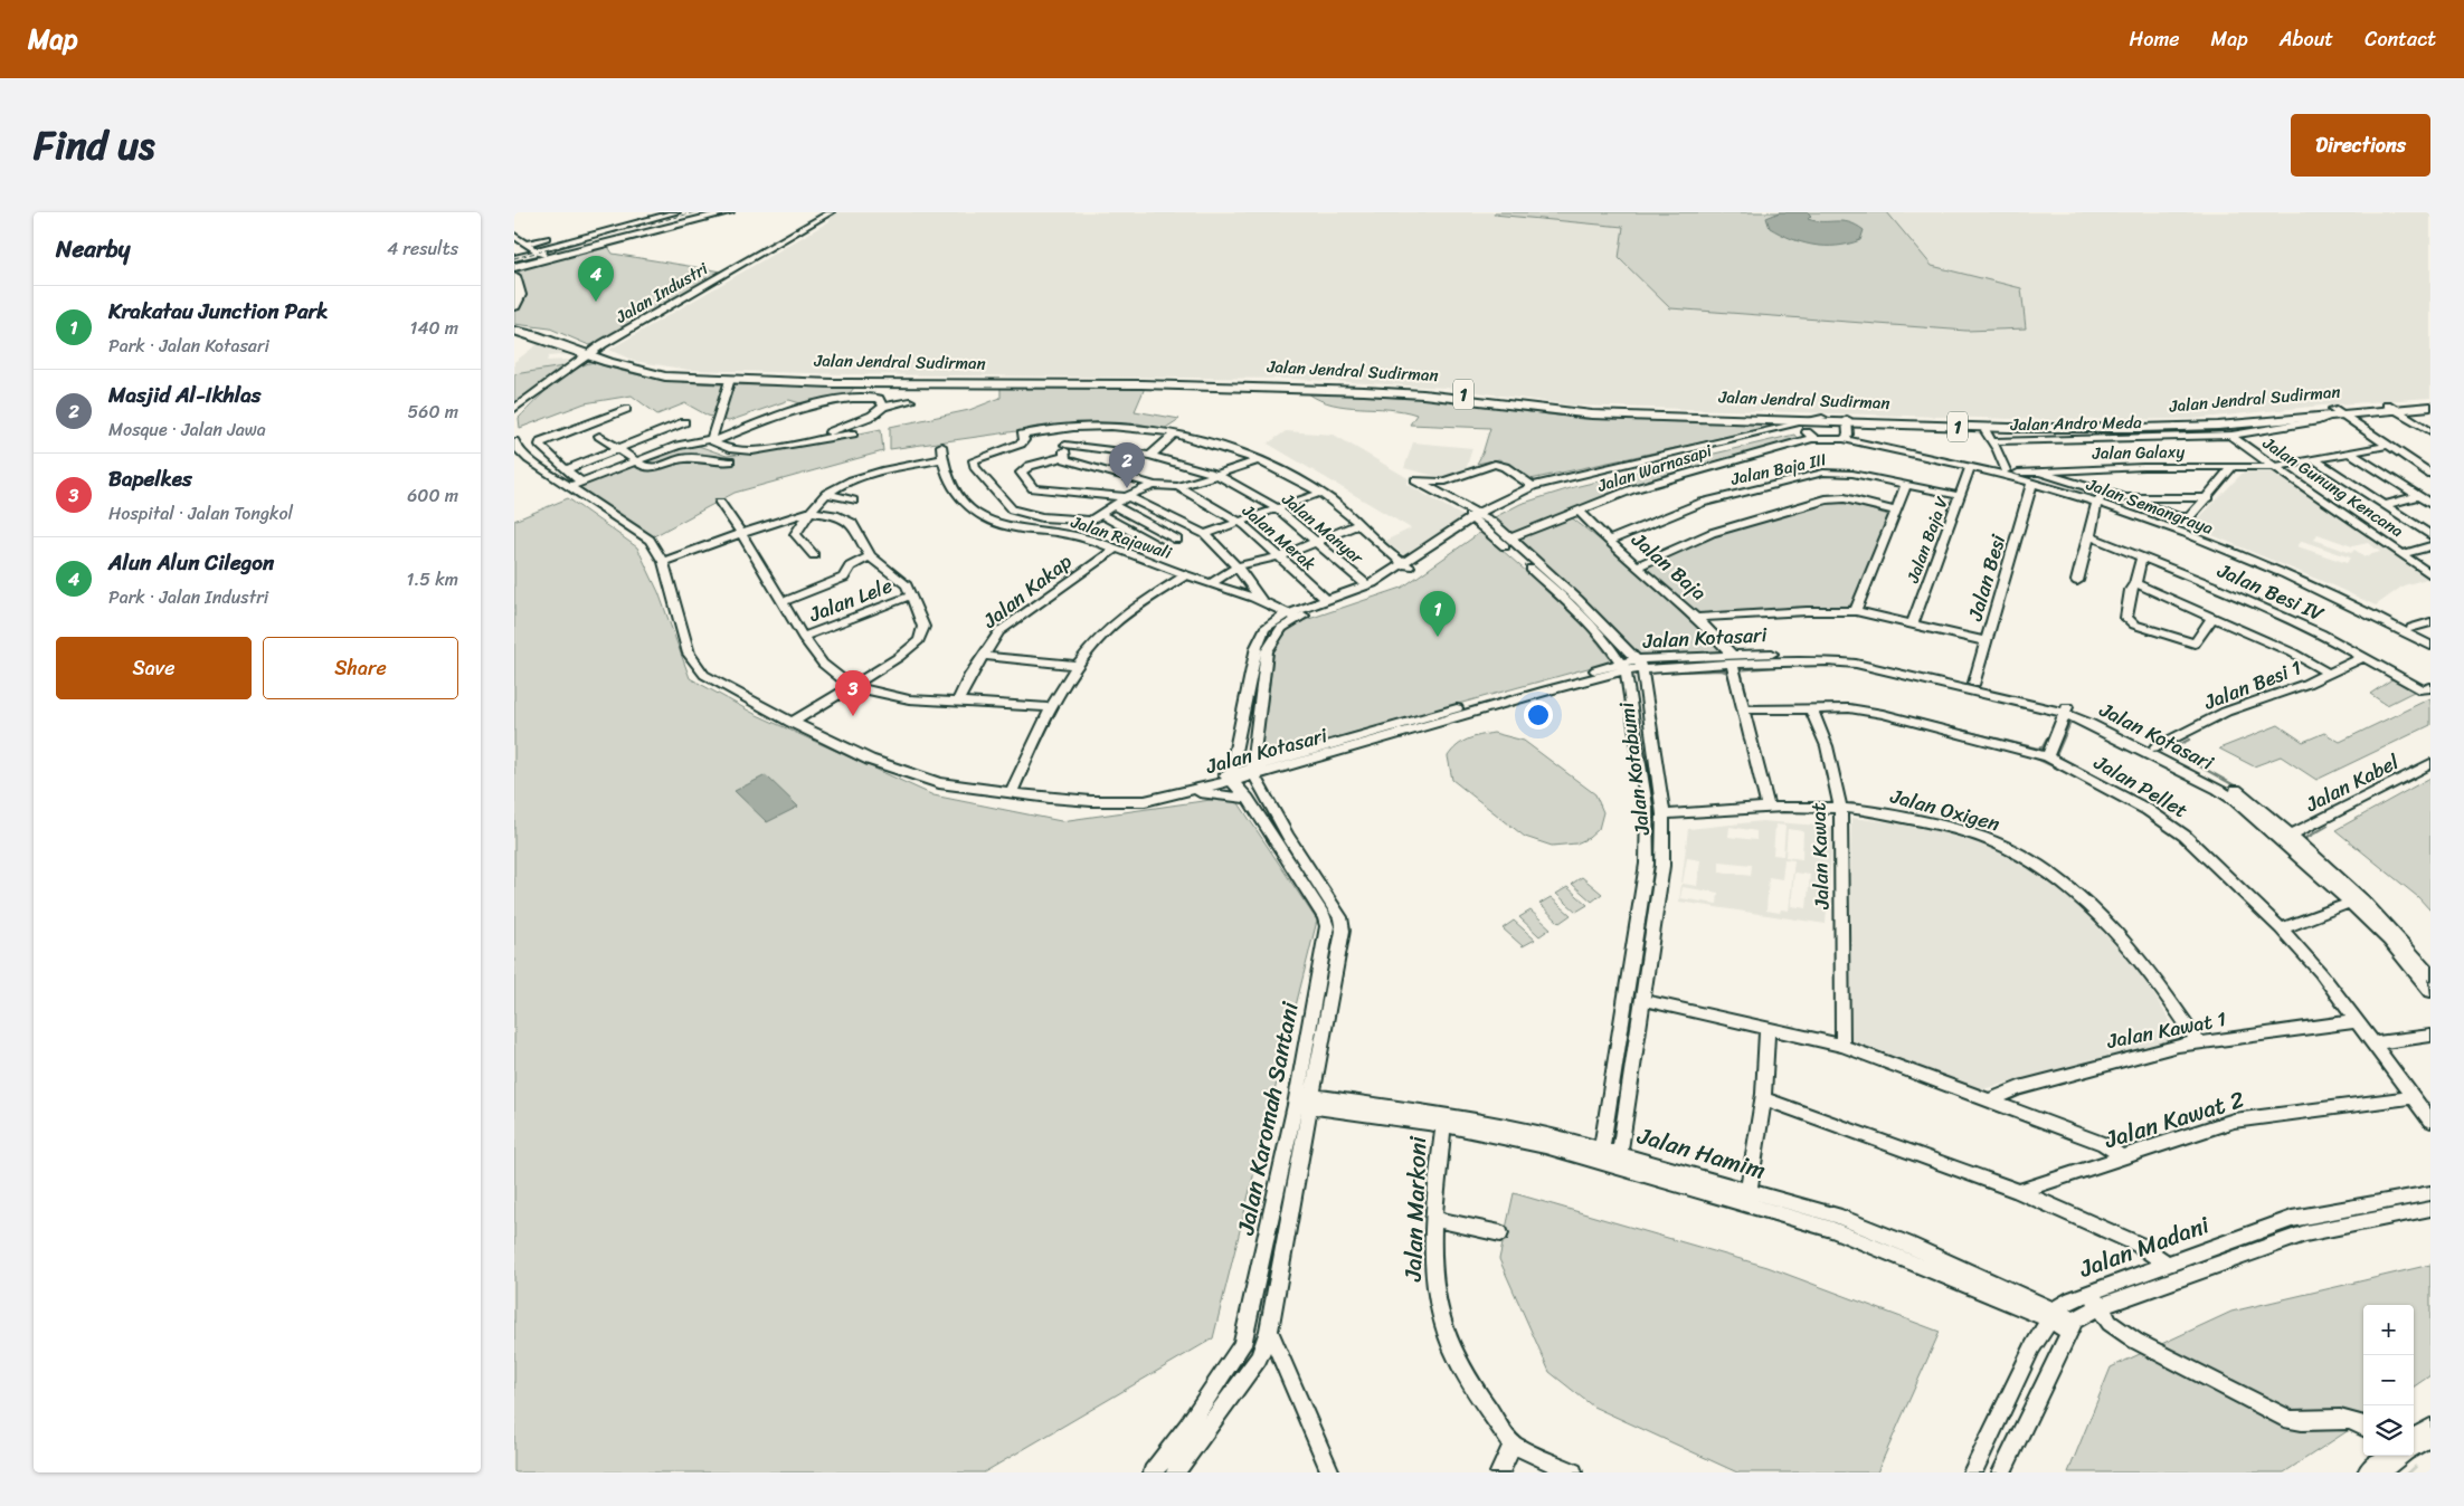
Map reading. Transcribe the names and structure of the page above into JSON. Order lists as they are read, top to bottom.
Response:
{
  "streets": {
    "highway": ["Jalan Jendral Sudirman", "1"],
    "street": [
      "Jalan Industri",
      "Jalan Andro Meda",
      "Jalan Galaxy",
      "Jalan Warnasapi",
      "Jalan Baja III",
      "Jalan Gunung Kencana",
      "Jalan Semangraya",
      "Jalan Manyar",
      "Jalan Rajawali",
      "Jalan Merak",
      "Jalan Baja V",
      "Jalan Baja",
      "Jalan Besi",
      "Jalan Kakap",
      "Jalan Besi IV",
      "Jalan Lele",
      "Jalan Kotasari",
      "Jalan Besi 1",
      "Jalan Kotabumi",
      "Jalan Kabel",
      "Jalan Pellet",
      "Jalan Oxigen",
      "Jalan Kawat",
      "Jalan Kawat 1",
      "Jalan Karomah Santani",
      "Jalan Kawat 2",
      "Jalan Hamim",
      "Jalan Markoni",
      "Jalan Madani"
    ]
  },
  "crossings": [
    ["Jalan Industri", "Jalan Jendral Sudirman"],
    ["Jalan Jendral Sudirman", "1"],
    ["Jalan Jendral Sudirman", "Jalan Andro Meda"],
    ["Jalan Jendral Sudirman", "Jalan Warnasapi"],
    ["Jalan Jendral Sudirman", "Jalan Semangraya"],
    ["1", "Jalan Andro Meda"],
    ["1", "Jalan Warnasapi"],
    ["1", "Jalan Gunung Kencana"],
    ["1", "Jalan Semangraya"],
    ["Jalan Andro Meda", "Jalan Gunung Kencana"],
    ["Jalan Galaxy", "Jalan Gunung Kencana"],
    ["Jalan Galaxy", "Jalan Semangraya"],
    ["Jalan Warnasapi", "Jalan Semangraya"],
    ["Jalan Warnasapi", "Jalan Baja"],
    ["Jalan Baja III", "Jalan Baja V"],
    ["Jalan Baja III", "Jalan Baja"],
    ["Jalan Semangraya", "Jalan Baja V"],
    ["Jalan Semangraya", "Jalan Besi"],
    ["Jalan Rajawali", "Jalan Kakap"],
    ["Jalan Baja", "Jalan Kotasari"],
    ["Jalan Baja", "Jalan Pellet"],
    ["Jalan Baja", "Jalan Oxigen"],
    ["Jalan Besi", "Jalan Kotasari"],
    ["Jalan Besi IV", "Jalan Besi 1"],
    ["Jalan Kotasari", "Jalan Besi 1"],
    ["Jalan Kotasari", "Jalan Kotabumi"],
    ["Jalan Kotasari", "Jalan Kabel"],
    ["Jalan Kotasari", "Jalan Karomah Santani"],
    ["Jalan Kotabumi", "Jalan Oxigen"],
    ["Jalan Kotabumi", "Jalan Hamim"],
    ["Jalan Pellet", "Jalan Kawat"],
    ["Jalan Pellet", "Jalan Kawat 1"],
    ["Jalan Pellet", "Jalan Kawat 2"],
    ["Jalan Oxigen", "Jalan Kawat"],
    ["Jalan Oxigen", "Jalan Kawat 1"],
    ["Jalan Karomah Santani", "Jalan Hamim"],
    ["Jalan Hamim", "Jalan Markoni"],
    ["Jalan Hamim", "Jalan Madani"]
  ],
  "page": {
    "header": "Map",
    "nav": [
      "Home",
      "Map",
      "About",
      "Contact"
    ],
    "title": "Find us",
    "buttons": [
      "Directions",
      ["Save", "Share"]
    ],
    "heading": ["Nearby", "4 results"],
    "pins": [
      "4",
      "2",
      "1",
      "3"
    ],
    "list": [
      {
        "mark": "1",
        "name": "Krakatau Junction Park",
        "note": "Park · Jalan Kotasari",
        "value": "140 m"
      },
      {
        "mark": "2",
        "name": "Masjid Al-Ikhlas",
        "note": "Mosque · Jalan Jawa",
        "value": "560 m"
      },
      {
        "mark": "3",
        "name": "Bapelkes",
        "note": "Hospital · Jalan Tongkol",
        "value": "600 m"
      },
      {
        "mark": "4",
        "name": "Alun Alun Cilegon",
        "note": "Park · Jalan Industri",
        "value": "1.5 km"
      }
    ],
    "map_buttons": ["+", "−"]
  }
}
